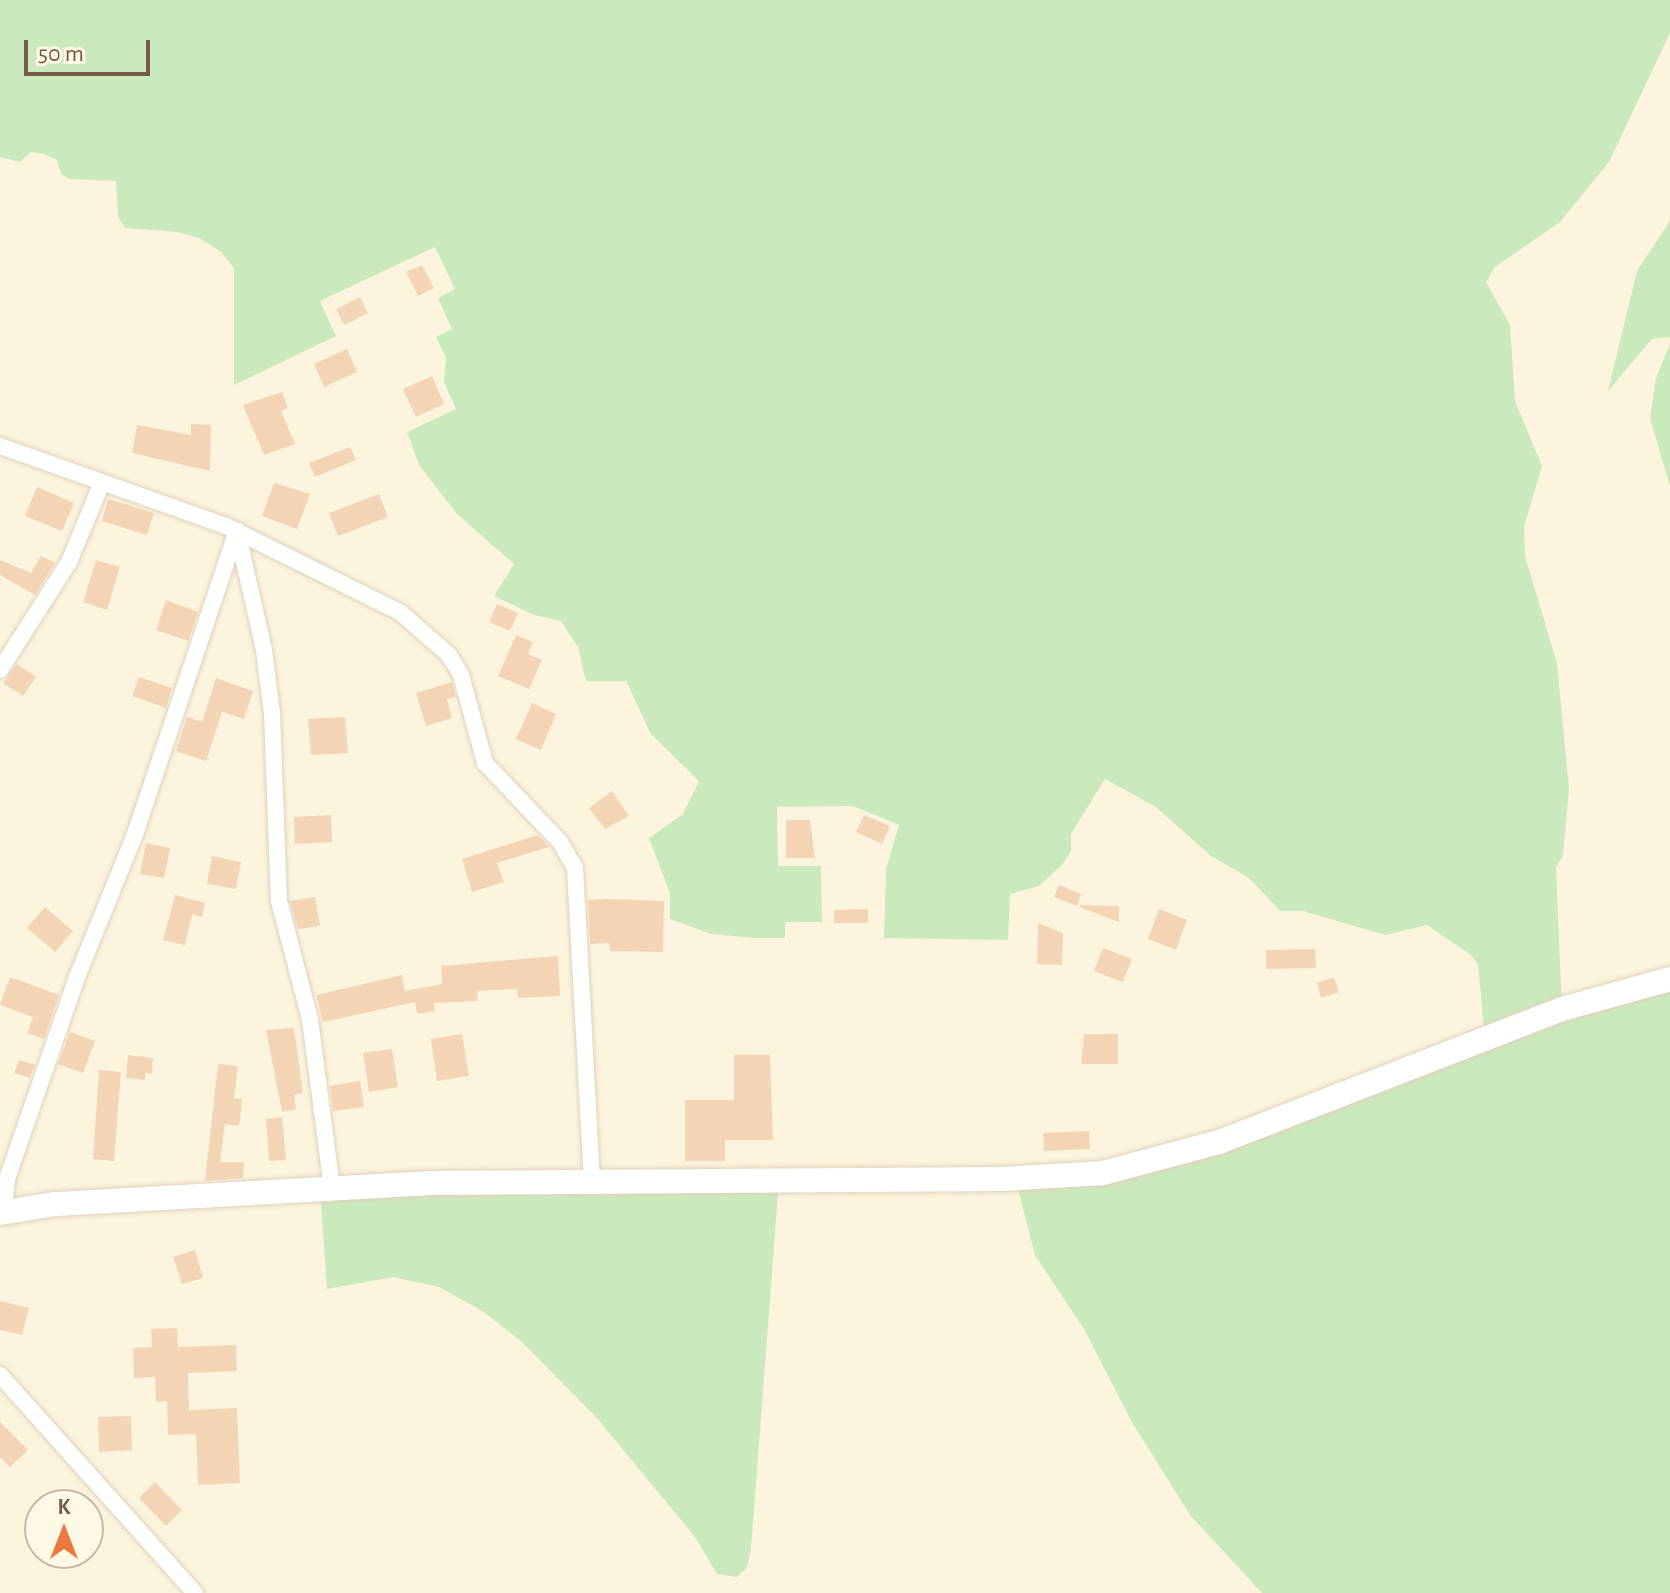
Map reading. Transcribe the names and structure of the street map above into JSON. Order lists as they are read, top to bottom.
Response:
{
  "scale_bar": "50 m",
  "north": "top"
}
